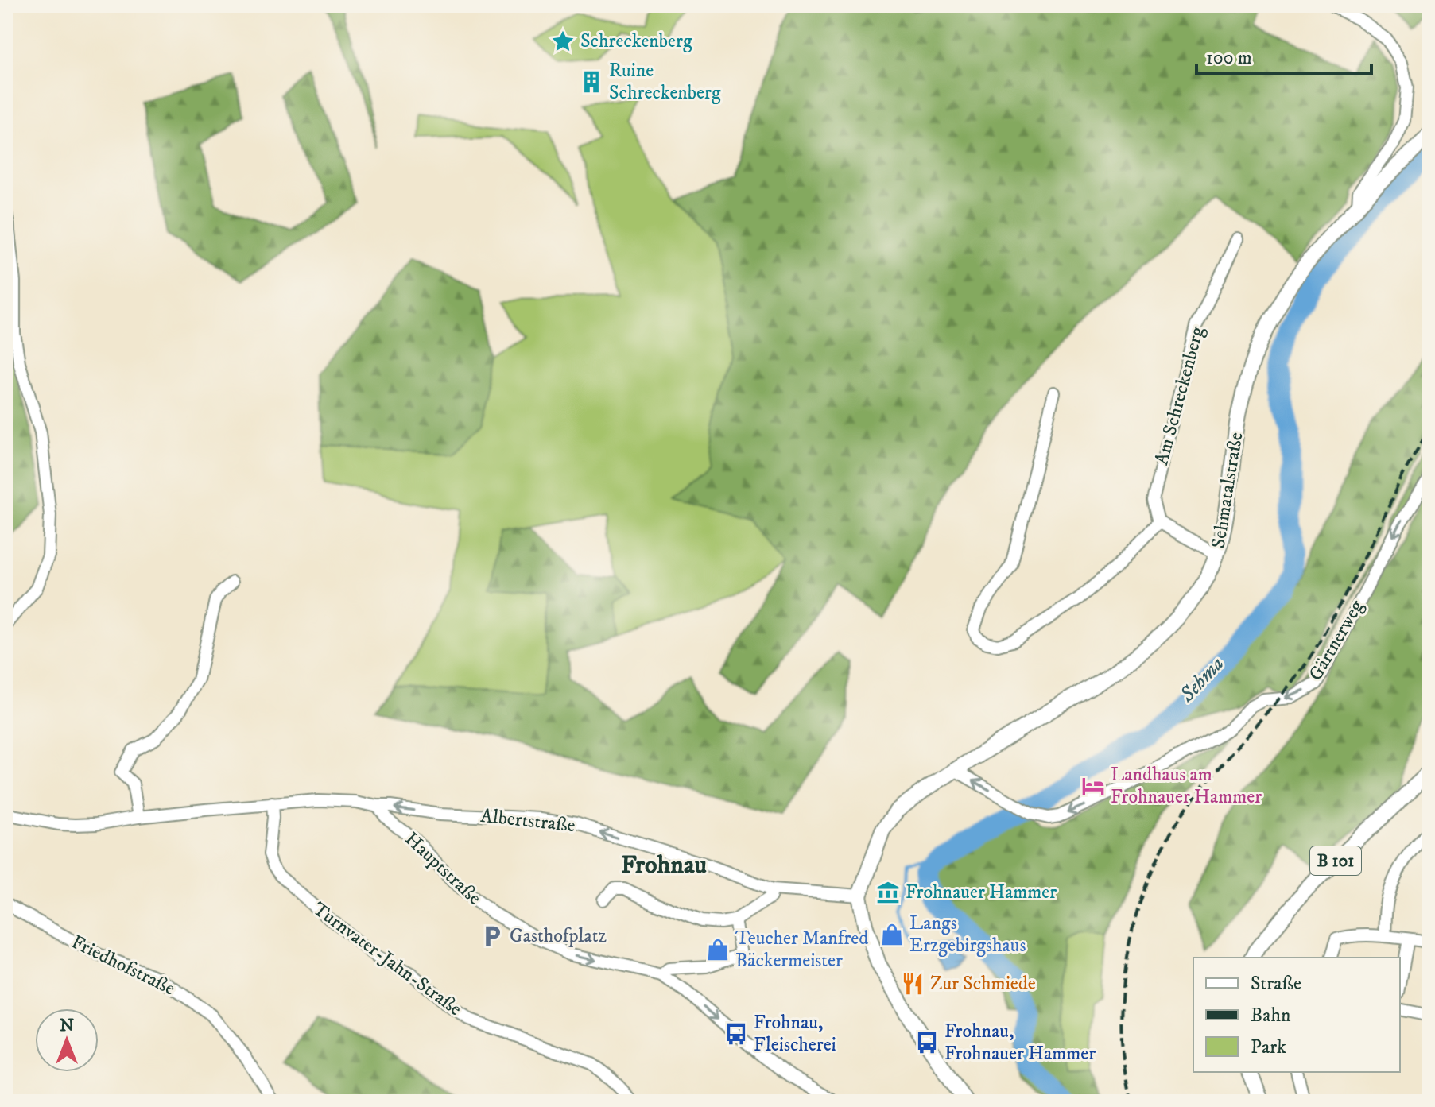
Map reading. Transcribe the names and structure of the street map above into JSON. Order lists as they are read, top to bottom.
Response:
{
  "streets": {
    "main road": ["Sehmatalstraße", "B 101"],
    "street": [
      "Am Schreckenberg",
      "Gärtnerweg",
      "Albertstraße",
      "Hauptstraße",
      "Turnvater-Jahn-Straße",
      "Friedhofstraße"
    ]
  },
  "crossings": [
    ["Sehmatalstraße", "Gärtnerweg"],
    ["Sehmatalstraße", "Albertstraße"],
    ["Albertstraße", "Hauptstraße"]
  ],
  "one_way": ["Gärtnerweg", "Hauptstraße"],
  "districts": ["Frohnau"],
  "water": ["Sehma"],
  "places": {
    "place": ["Schreckenberg"],
    "building": ["Ruine Schreckenberg"],
    "hotel": ["Landhaus am Frohnauer Hammer"],
    "museum": ["Frohnauer Hammer"],
    "shop": ["Langs Erzgebirgshaus", "Teucher Manfred Bäckermeister"],
    "parking": ["Gasthofplatz"],
    "restaurant": ["Zur Schmiede"],
    "bus stop": ["Frohnau, Fleischerei", "Frohnau, Frohnauer Hammer"]
  },
  "legend": ["Straße", "Bahn", "Park"],
  "scale_bar": "100 m",
  "north": "top"
}
